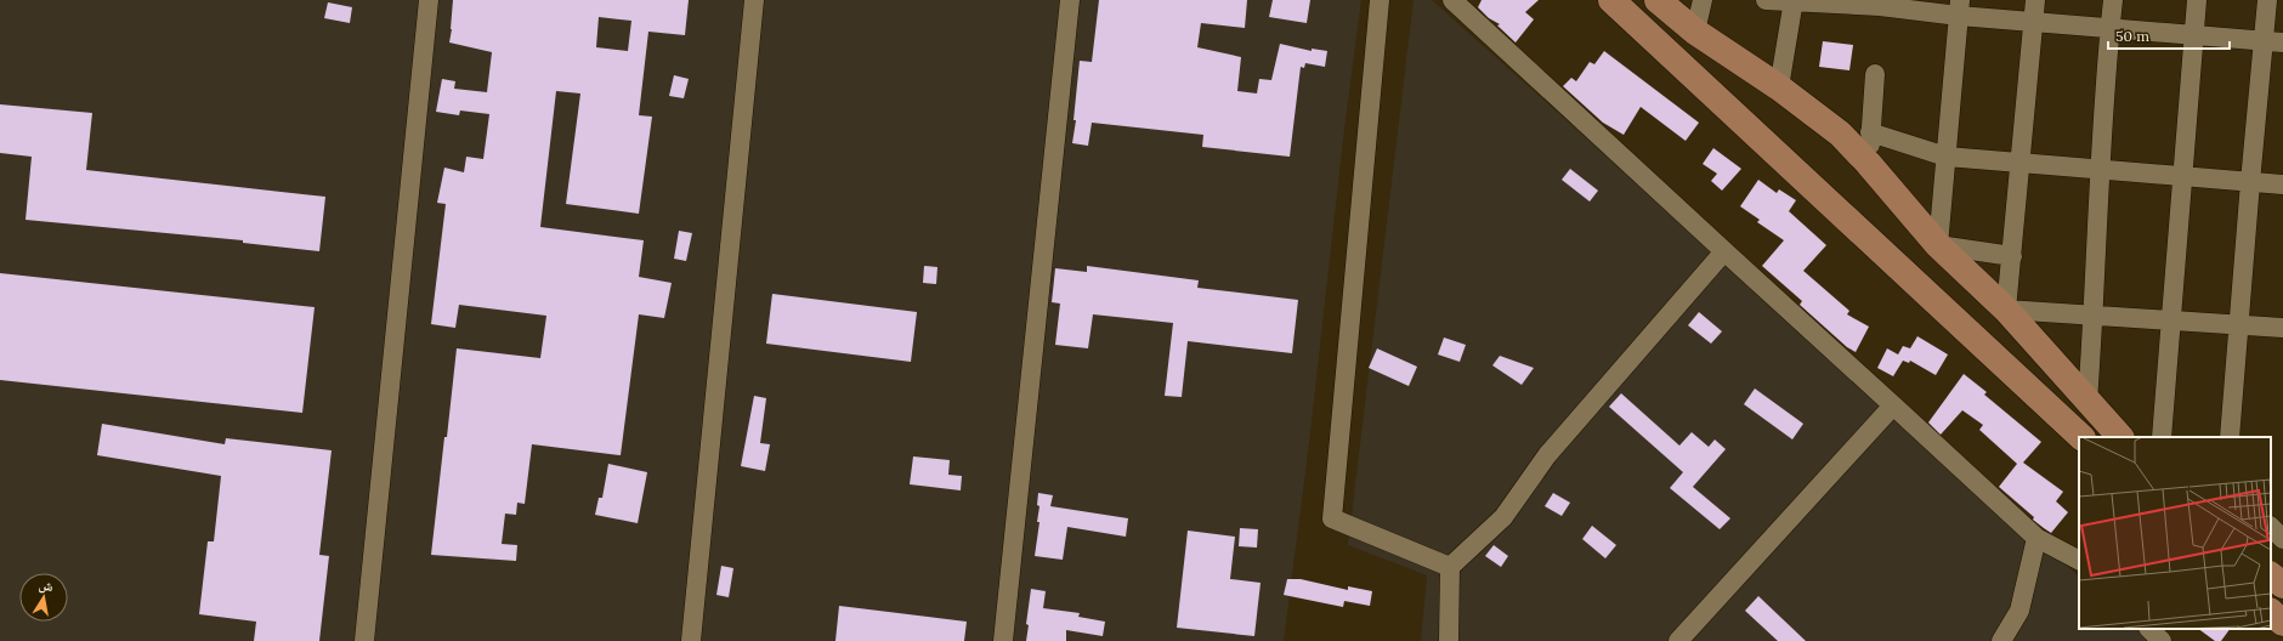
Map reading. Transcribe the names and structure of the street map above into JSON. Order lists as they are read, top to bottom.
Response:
{
  "scale_bar": "50 m",
  "north": "top"
}
